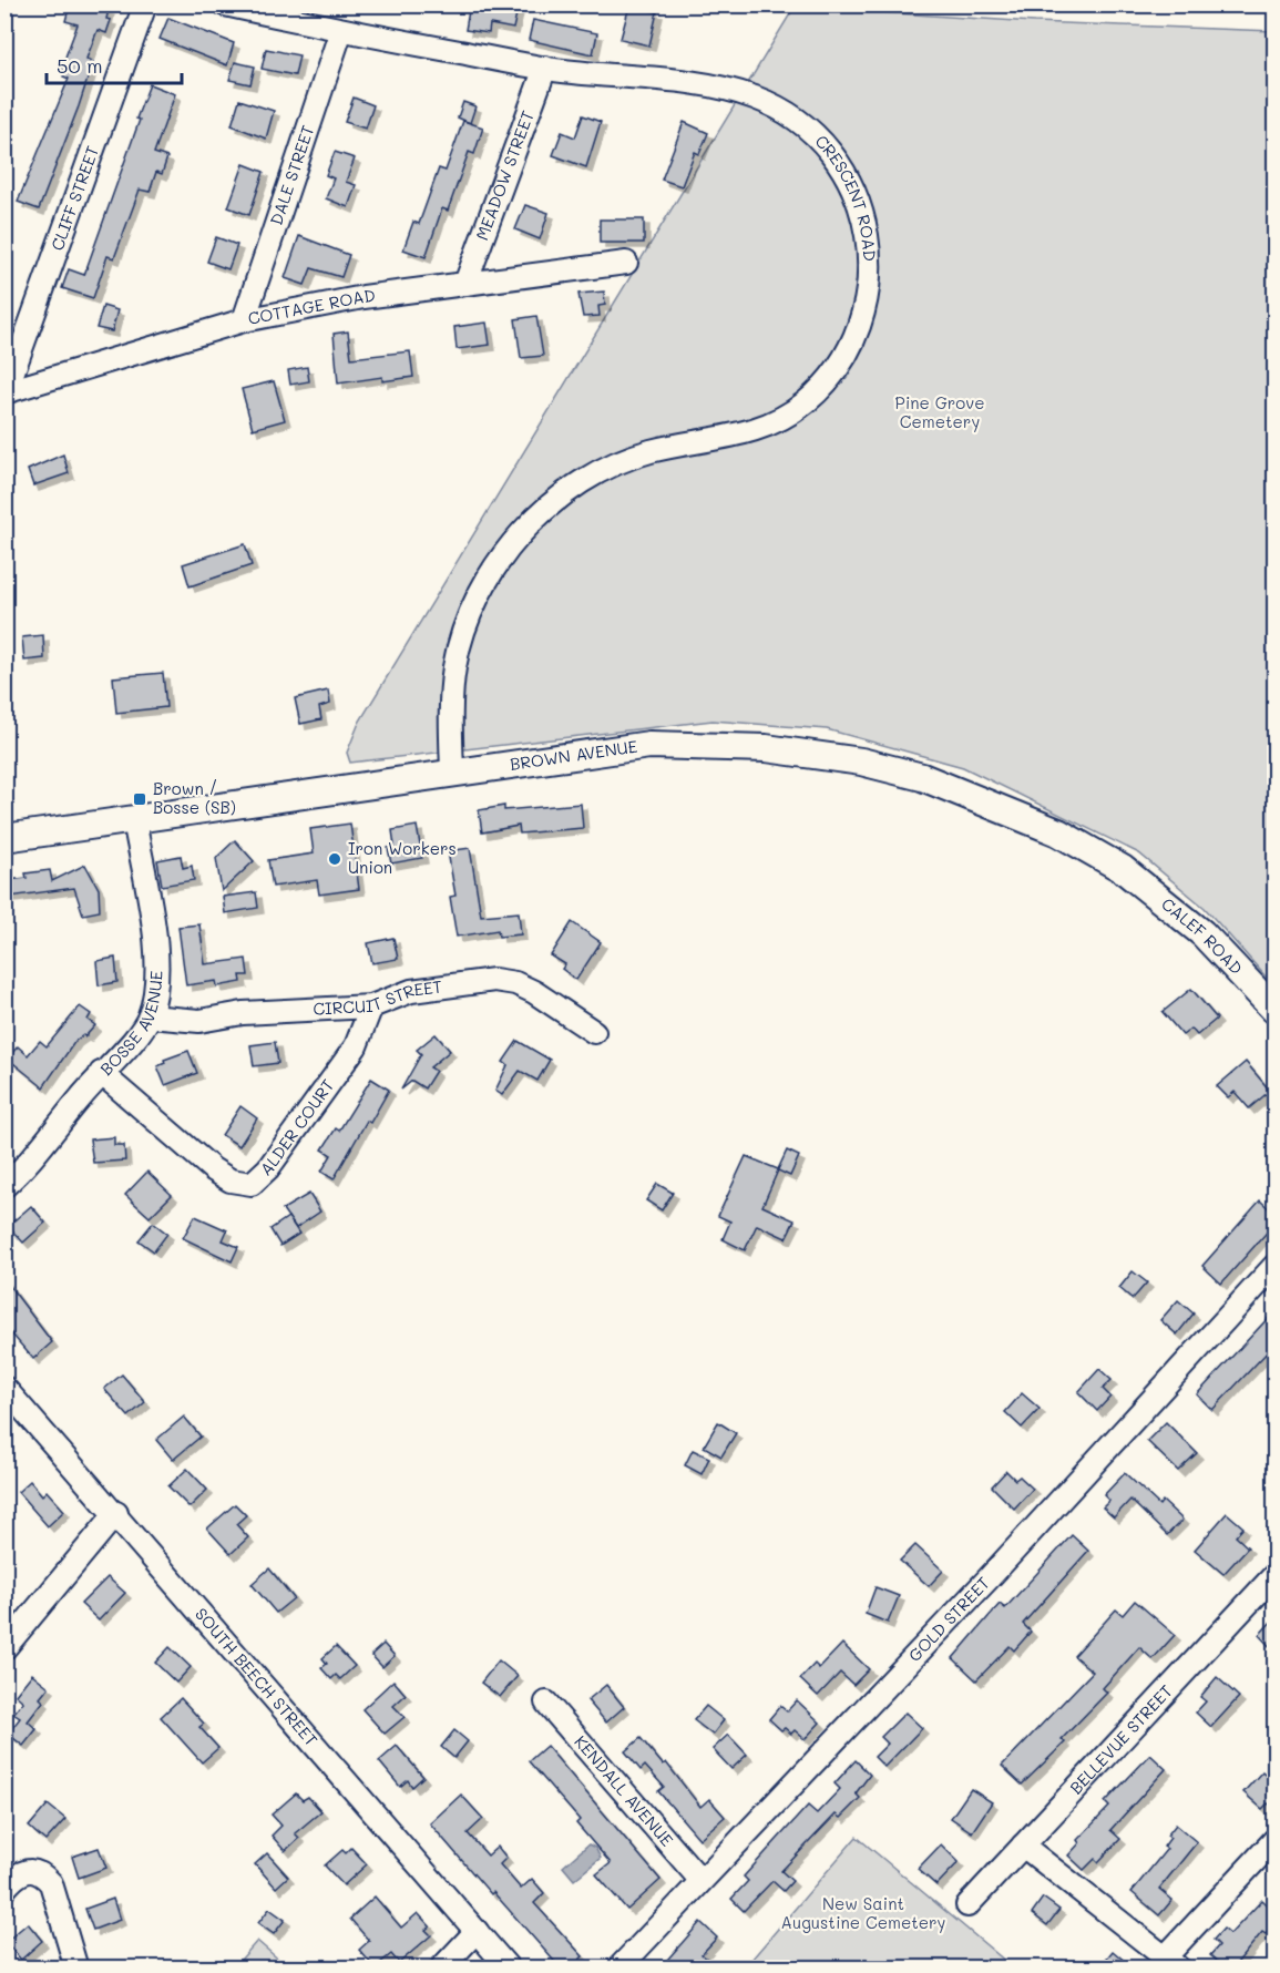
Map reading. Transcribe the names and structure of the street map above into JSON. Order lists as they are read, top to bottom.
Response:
{
  "streets": {
    "main road": ["BROWN AVENUE", "CALEF ROAD"],
    "street": [
      "DALE STREET",
      "MEADOW STREET",
      "CLIFF STREET",
      "CRESCENT ROAD",
      "COTTAGE ROAD",
      "CIRCUIT STREET",
      "BOSSE AVENUE",
      "ALDER COURT",
      "GOLD STREET",
      "SOUTH BEECH STREET",
      "BELLEVUE STREET",
      "KENDALL AVENUE"
    ]
  },
  "crossings": [
    ["DALE STREET", "CRESCENT ROAD"],
    ["DALE STREET", "COTTAGE ROAD"],
    ["MEADOW STREET", "CRESCENT ROAD"],
    ["MEADOW STREET", "COTTAGE ROAD"],
    ["CLIFF STREET", "COTTAGE ROAD"],
    ["CRESCENT ROAD", "BROWN AVENUE"],
    ["BROWN AVENUE", "CALEF ROAD"],
    ["BROWN AVENUE", "BOSSE AVENUE"],
    ["CIRCUIT STREET", "BOSSE AVENUE"],
    ["CIRCUIT STREET", "ALDER COURT"],
    ["BOSSE AVENUE", "ALDER COURT"],
    ["GOLD STREET", "KENDALL AVENUE"]
  ],
  "parks": ["Pine Grove Cemetery", "New Saint Augustine Cemetery"],
  "places": {
    "transit": ["Brown / Bosse (SB)"],
    "other": ["Iron Workers Union"]
  },
  "scale_bar": "50 m"
}
